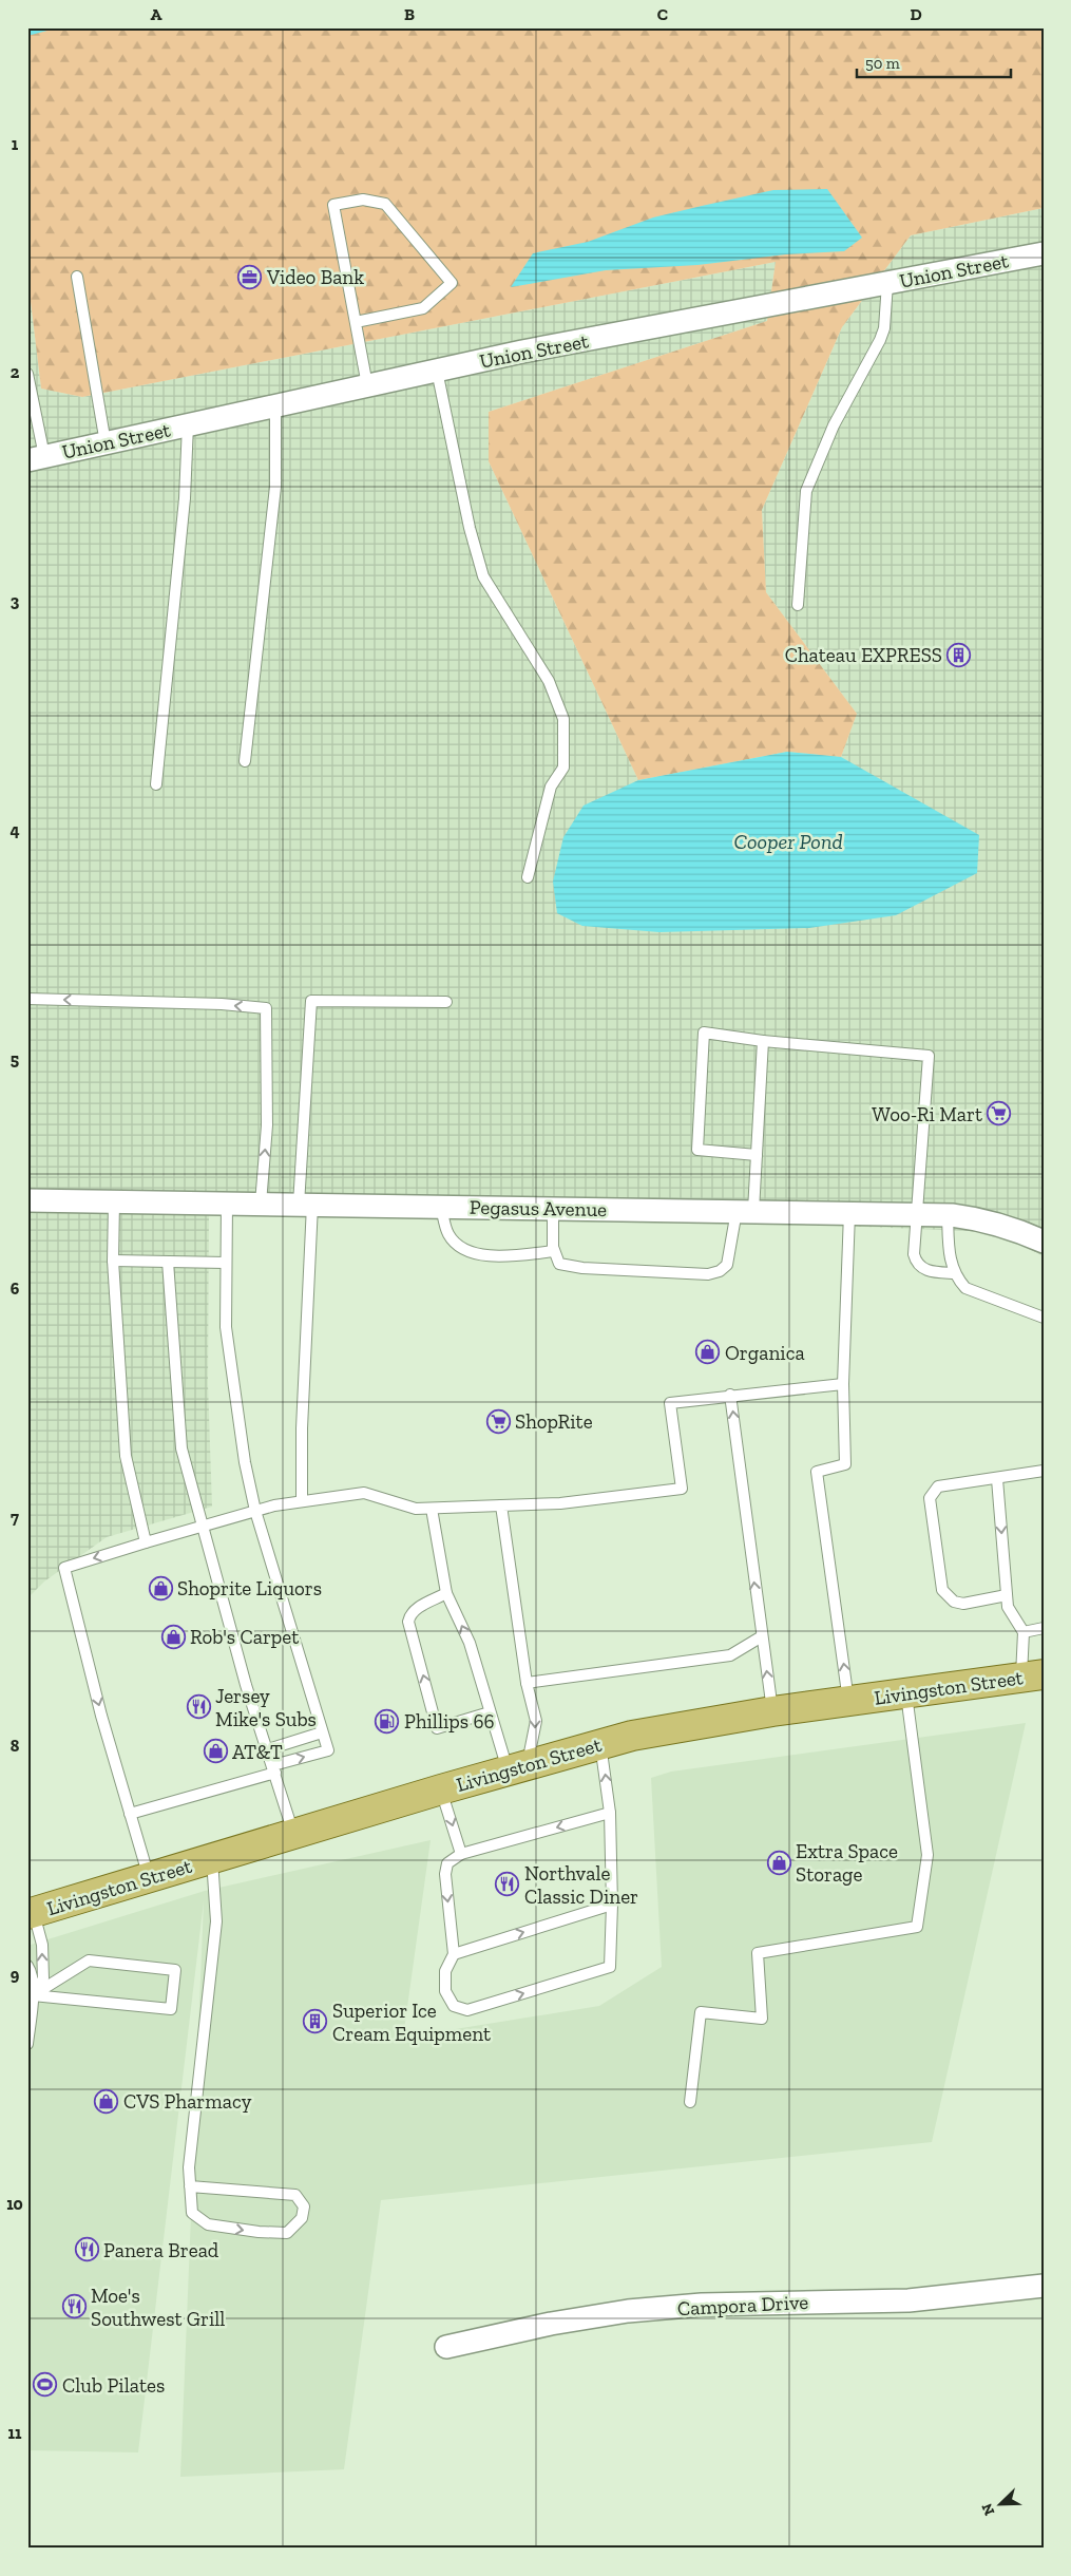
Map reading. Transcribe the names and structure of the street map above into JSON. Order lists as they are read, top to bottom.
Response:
{
  "streets": {
    "main road": ["Livingston Street"],
    "street": ["Union Street", "Pegasus Avenue", "Campora Drive"]
  },
  "water": ["Cooper Pond"],
  "places": {
    "office": ["Video Bank"],
    "building": ["Chateau EXPRESS", "Superior Ice Cream Equipment"],
    "supermarket": ["Woo-Ri Mart", "ShopRite"],
    "shop": [
      "Organica",
      "Shoprite Liquors",
      "Rob's Carpet",
      "AT&T",
      "Extra Space Storage",
      "CVS Pharmacy"
    ],
    "restaurant": [
      "Jersey Mike's Subs",
      "Northvale Classic Diner",
      "Panera Bread",
      "Moe's Southwest Grill"
    ],
    "fuel station": ["Phillips 66"],
    "sports": ["Club Pilates"]
  },
  "scale_bar": "50 m",
  "north": "bottom left",
  "grid": {
    "columns": [
      "A",
      "B",
      "C",
      "D"
    ],
    "rows": [
      "1",
      "2",
      "3",
      "4",
      "5",
      "6",
      "7",
      "8",
      "9",
      "10",
      "11"
    ]
  }
}
